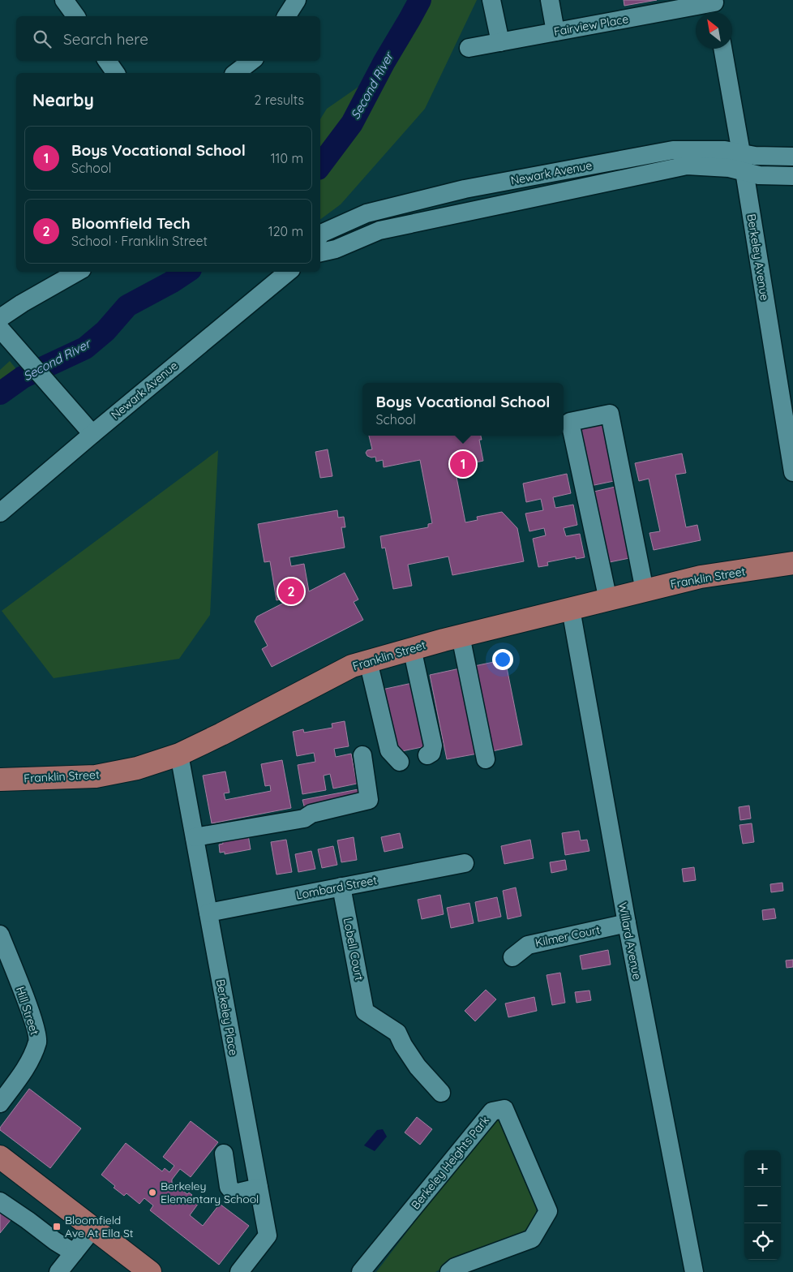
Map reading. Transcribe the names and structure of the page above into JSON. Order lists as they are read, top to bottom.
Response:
{
  "streets": {
    "main road": ["Franklin Street"],
    "street": [
      "Fairview Place",
      "Newark Avenue",
      "Berkeley Avenue",
      "Lombard Street",
      "Kilmer Court",
      "Willard Avenue",
      "Lobell Court",
      "Hill Street",
      "Berkeley Place",
      "Berkeley Heights Park"
    ]
  },
  "crossings": [
    ["Newark Avenue", "Berkeley Avenue"],
    ["Franklin Street", "Willard Avenue"],
    ["Franklin Street", "Berkeley Place"],
    ["Lombard Street", "Lobell Court"],
    ["Lombard Street", "Berkeley Place"],
    ["Kilmer Court", "Willard Avenue"]
  ],
  "water": ["Second River"],
  "places": {
    "other": ["Berkeley Elementary School"],
    "transit": ["Bloomfield Ave At Ella St"]
  },
  "north": "top left",
  "page": {
    "search": "Search here",
    "heading": ["Nearby", "2 results"],
    "list": [
      {
        "mark": "1",
        "name": "Boys Vocational School",
        "note": "School",
        "value": "110 m"
      },
      {
        "mark": "2",
        "name": "Bloomfield Tech",
        "note": "School · Franklin Street",
        "value": "120 m"
      }
    ],
    "popup": ["Boys Vocational School", "School"],
    "pins": ["1", "2"],
    "map_buttons": ["+", "−"]
  }
}
